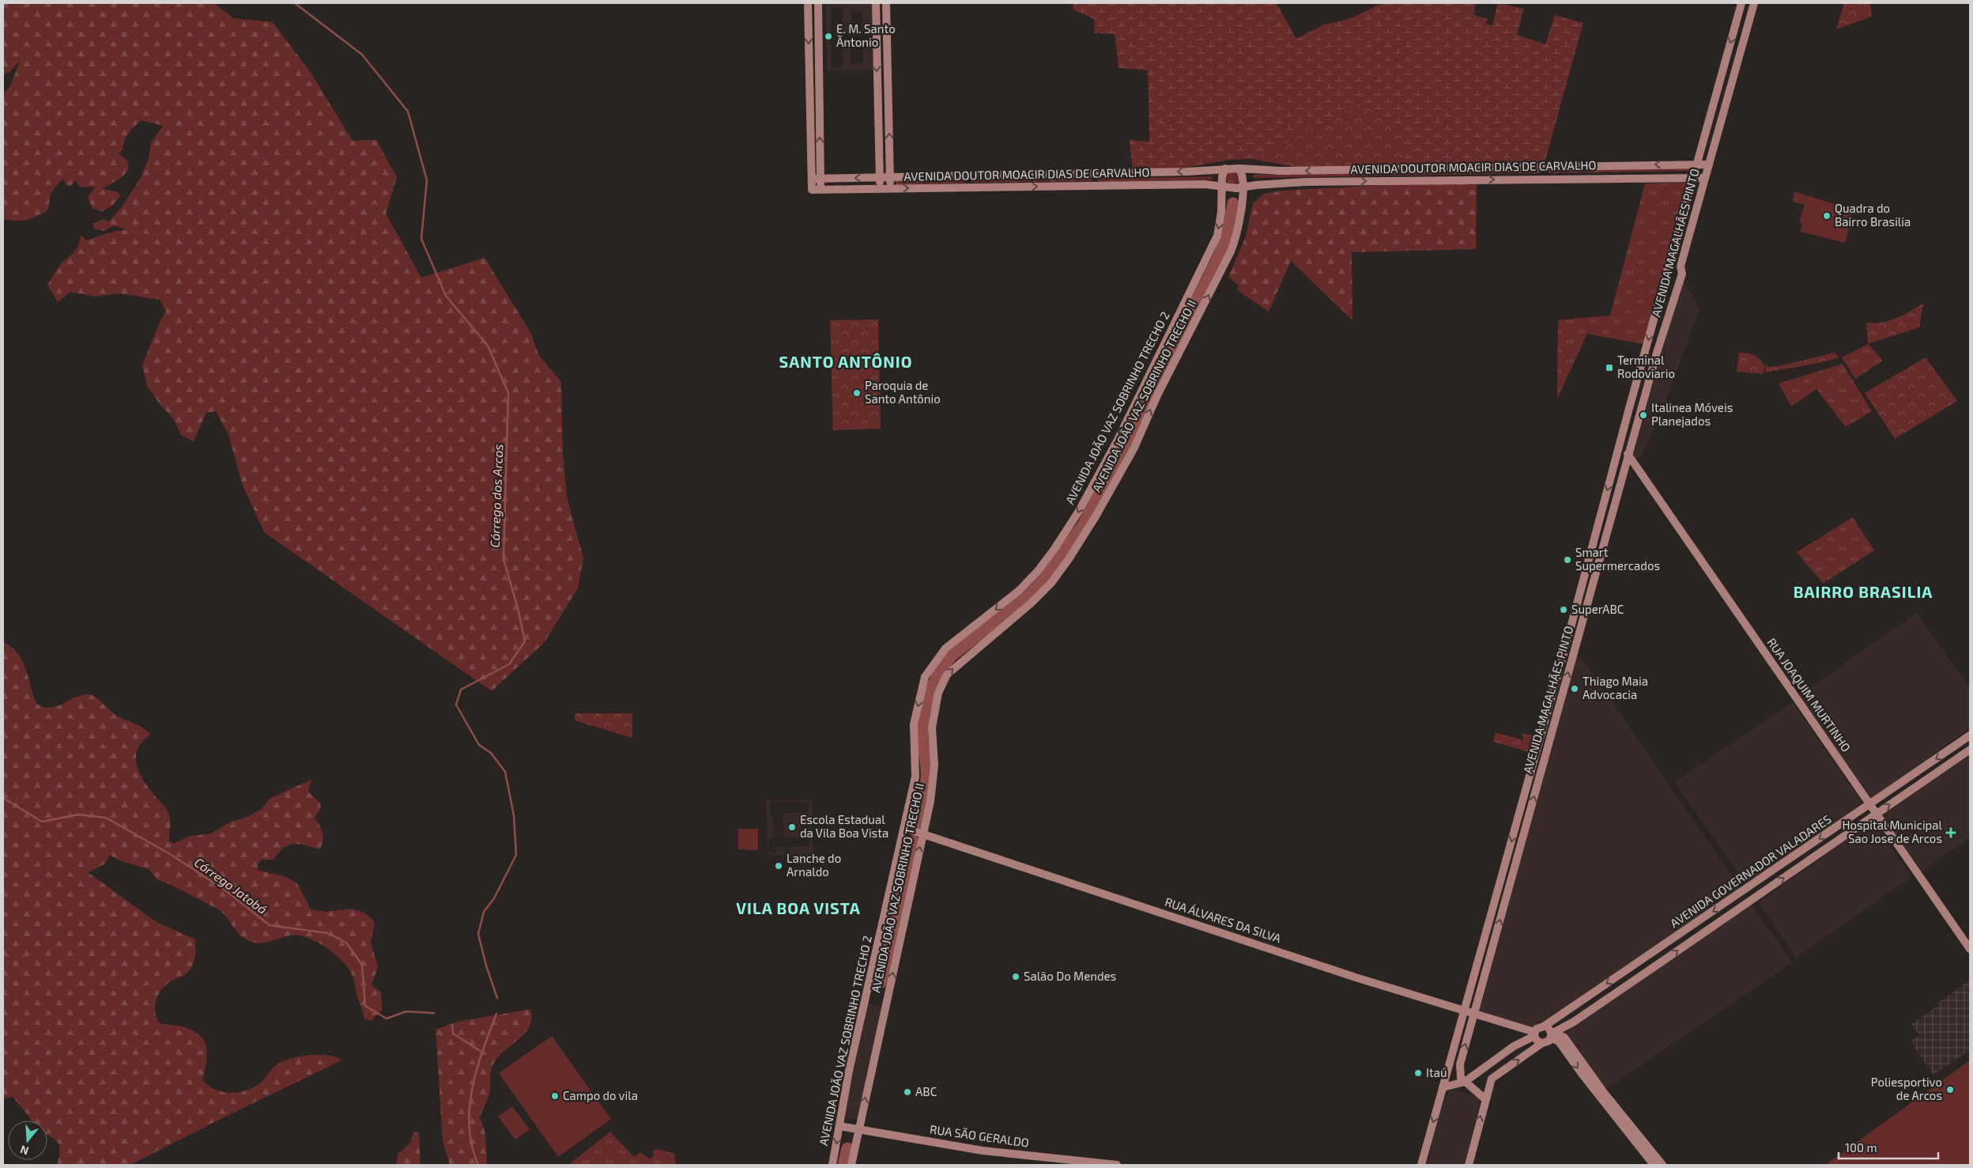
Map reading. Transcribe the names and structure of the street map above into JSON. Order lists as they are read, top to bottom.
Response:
{
  "streets": {
    "street": [
      "AVENIDA DOUTOR MOACIR DIAS DE CARVALHO",
      "AVENIDA MAGALHÃES PINTO",
      "AVENIDA JOÃO VAZ SOBRINHO TRECHO II",
      "AVENIDA JOÃO VAZ SOBRINHO TRECHO 2",
      "RUA JOAQUIM MURTINHO",
      "AVENIDA GOVERNADOR VALADARES",
      "RUA ÁLVARES DA SILVA",
      "RUA SÃO GERALDO"
    ]
  },
  "crossings": [
    ["AVENIDA DOUTOR MOACIR DIAS DE CARVALHO", "AVENIDA MAGALHÃES PINTO"],
    ["AVENIDA DOUTOR MOACIR DIAS DE CARVALHO", "AVENIDA JOÃO VAZ SOBRINHO TRECHO II"],
    ["AVENIDA DOUTOR MOACIR DIAS DE CARVALHO", "AVENIDA JOÃO VAZ SOBRINHO TRECHO 2"],
    ["AVENIDA MAGALHÃES PINTO", "RUA JOAQUIM MURTINHO"],
    ["AVENIDA MAGALHÃES PINTO", "RUA ÁLVARES DA SILVA"],
    ["AVENIDA JOÃO VAZ SOBRINHO TRECHO II", "AVENIDA JOÃO VAZ SOBRINHO TRECHO 2"],
    ["AVENIDA JOÃO VAZ SOBRINHO TRECHO II", "RUA ÁLVARES DA SILVA"],
    ["AVENIDA JOÃO VAZ SOBRINHO TRECHO II", "RUA SÃO GERALDO"],
    ["AVENIDA JOÃO VAZ SOBRINHO TRECHO 2", "RUA ÁLVARES DA SILVA"],
    ["AVENIDA JOÃO VAZ SOBRINHO TRECHO 2", "RUA SÃO GERALDO"],
    ["RUA JOAQUIM MURTINHO", "AVENIDA GOVERNADOR VALADARES"],
    ["AVENIDA GOVERNADOR VALADARES", "RUA ÁLVARES DA SILVA"]
  ],
  "one_way": ["AVENIDA JOÃO VAZ SOBRINHO TRECHO II", "AVENIDA JOÃO VAZ SOBRINHO TRECHO 2"],
  "districts": ["SANTO ANTÔNIO", "BAIRRO BRASILIA", "VILA BOA VISTA"],
  "water": ["Córrego dos Arcos", "Córrego Jatobá"],
  "places": {
    "other": [
      "E. M. Santo Ãntonio",
      "Quadra do Bairro Brasilia",
      "Paroquia de Santo Antônio",
      "Italinea Móveis Planejados",
      "Smart Supermercados",
      "SuperABC",
      "Thiago Maia Advocacia",
      "Escola Estadual da Vila Boa Vista",
      "Lanche do Arnaldo",
      "Salão Do Mendes",
      "Itaú",
      "Poliesportivo de Arcos",
      "ABC",
      "Campo do vila"
    ],
    "transit": ["Terminal Rodoviario"],
    "health": ["Hospital Municipal Sao Jose de Arcos"]
  },
  "scale_bar": "100 m",
  "north": "bottom"
}
